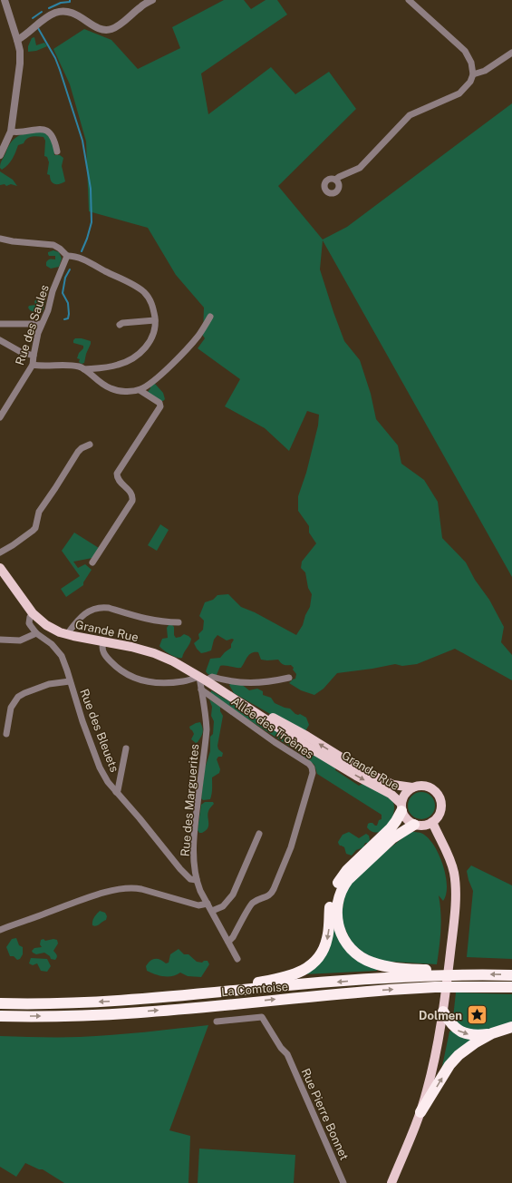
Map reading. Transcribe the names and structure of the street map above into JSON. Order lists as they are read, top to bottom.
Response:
{
  "streets": {
    "highway": ["La Comtoise"],
    "main road": ["Grande Rue"],
    "street": [
      "Rue des Saules",
      "Allée des Troènes",
      "Rue des Bleuets",
      "Rue des Marguerites",
      "Rue Pierre Bonnet"
    ]
  },
  "crossings": [
    ["Grande Rue", "Rue des Marguerites"],
    ["Allée des Troènes", "Rue des Marguerites"],
    ["Rue des Bleuets", "Rue des Marguerites"]
  ],
  "places": {
    "place": ["Dolmen"]
  }
}
